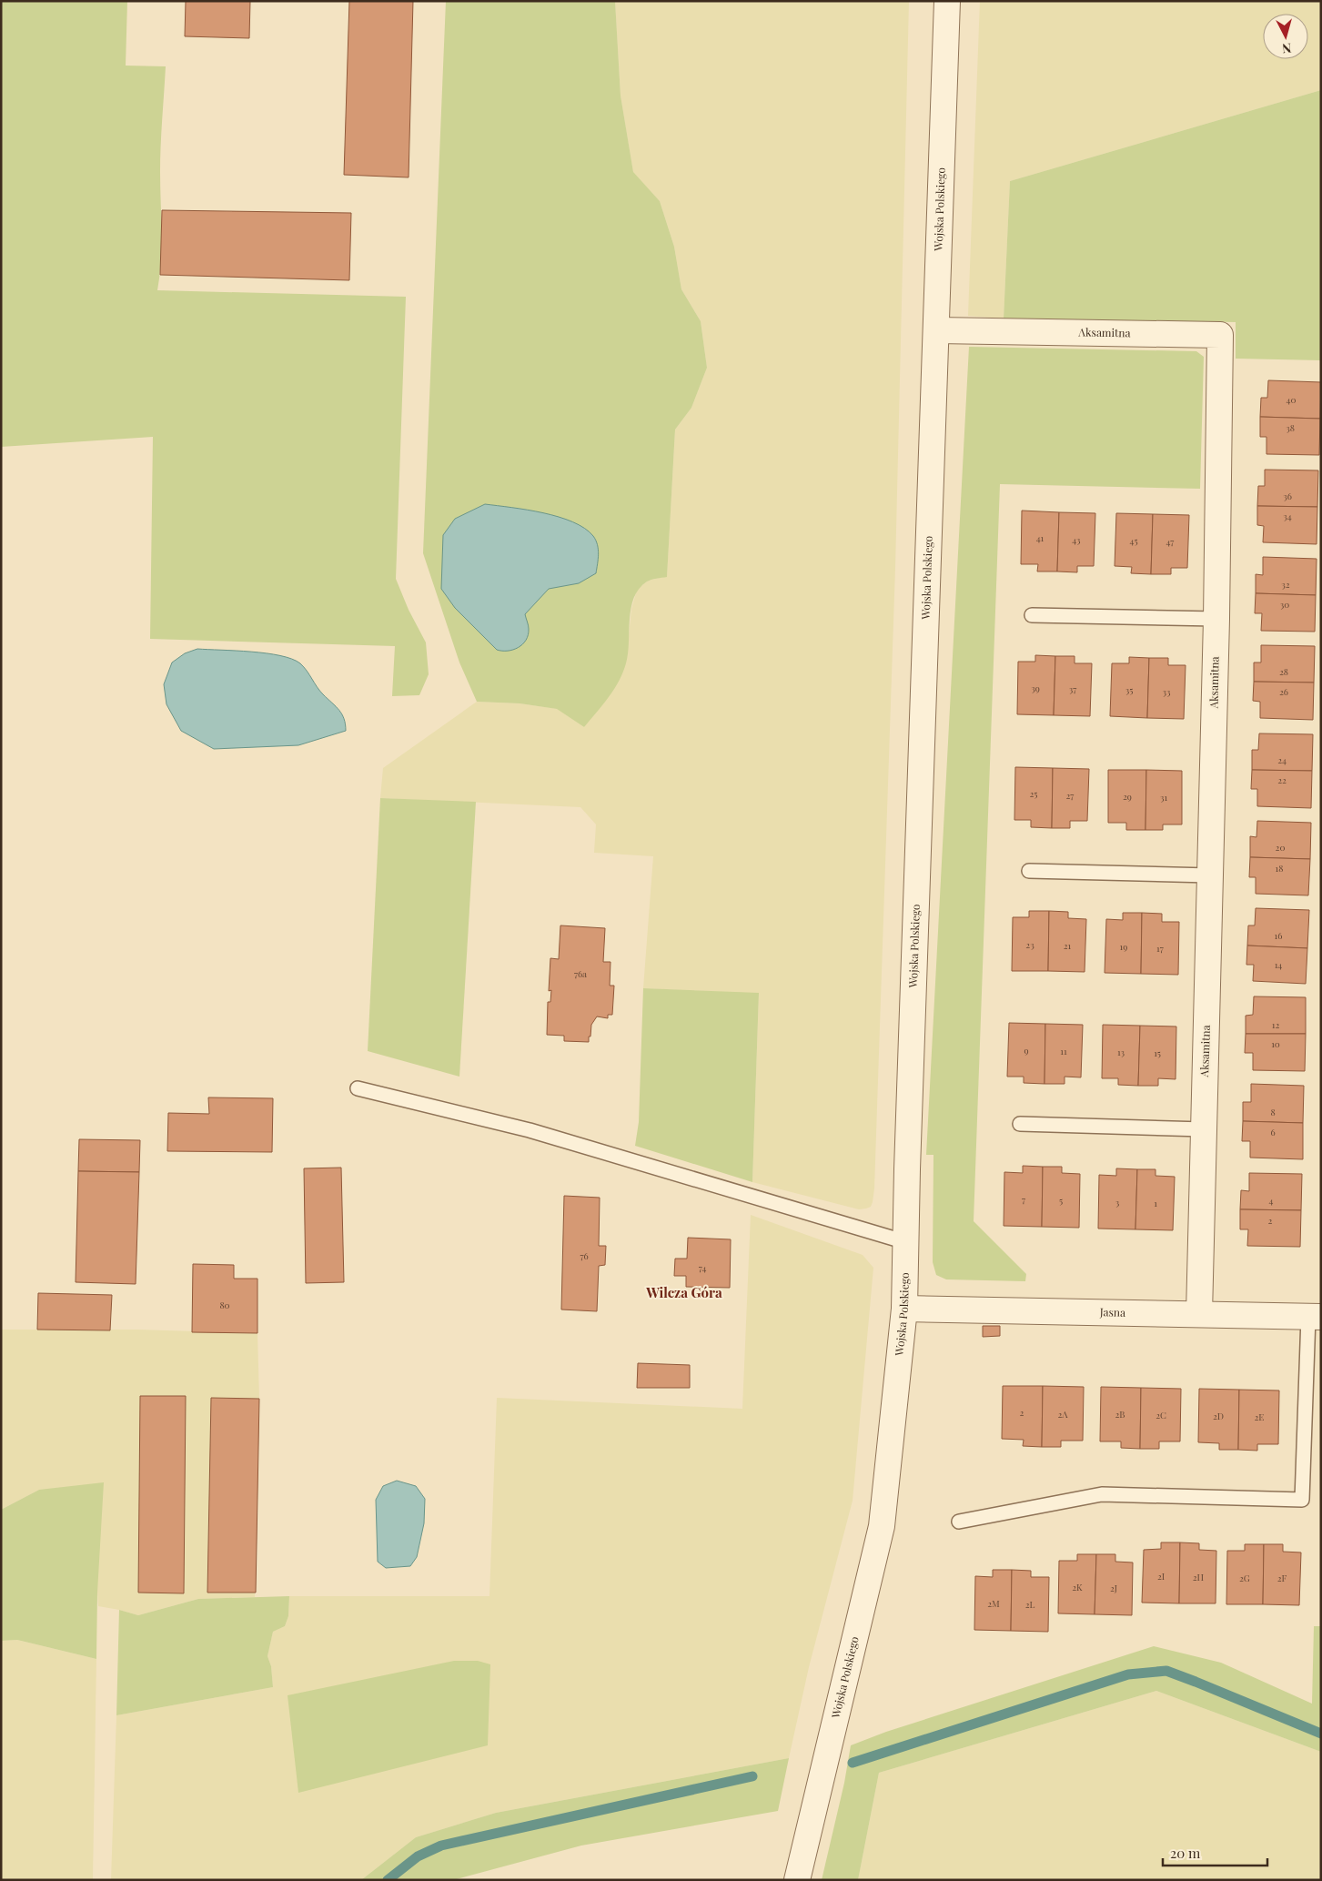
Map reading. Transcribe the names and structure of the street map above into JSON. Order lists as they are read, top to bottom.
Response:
{
  "streets": {
    "street": ["Wojska Polskiego", "Aksamitna", "Jasna"]
  },
  "crossings": [
    ["Wojska Polskiego", "Aksamitna"],
    ["Wojska Polskiego", "Jasna"],
    ["Aksamitna", "Jasna"]
  ],
  "districts": ["Wilcza Góra"],
  "house_numbers": [
    "40",
    "38",
    "36",
    "34",
    "41",
    "43",
    "45",
    "47",
    "32",
    "30",
    "28",
    "39",
    "37",
    "35",
    "33",
    "26",
    "24",
    "22",
    "25",
    "27",
    "29",
    "31",
    "20",
    "18",
    "16",
    "23",
    "21",
    "19",
    "17",
    "14",
    "76a",
    "12",
    "10",
    "9",
    "11",
    "13",
    "15",
    "8",
    "6",
    "7",
    "5",
    "4",
    "3",
    "1",
    "2",
    "76",
    "74",
    "80",
    "2",
    "2A",
    "2B",
    "2C",
    "2D",
    "2E",
    "2I",
    "2H",
    "2G",
    "2F",
    "2K",
    "2J",
    "2M",
    "2L"
  ],
  "scale_bar": "20 m",
  "north": "bottom"
}
